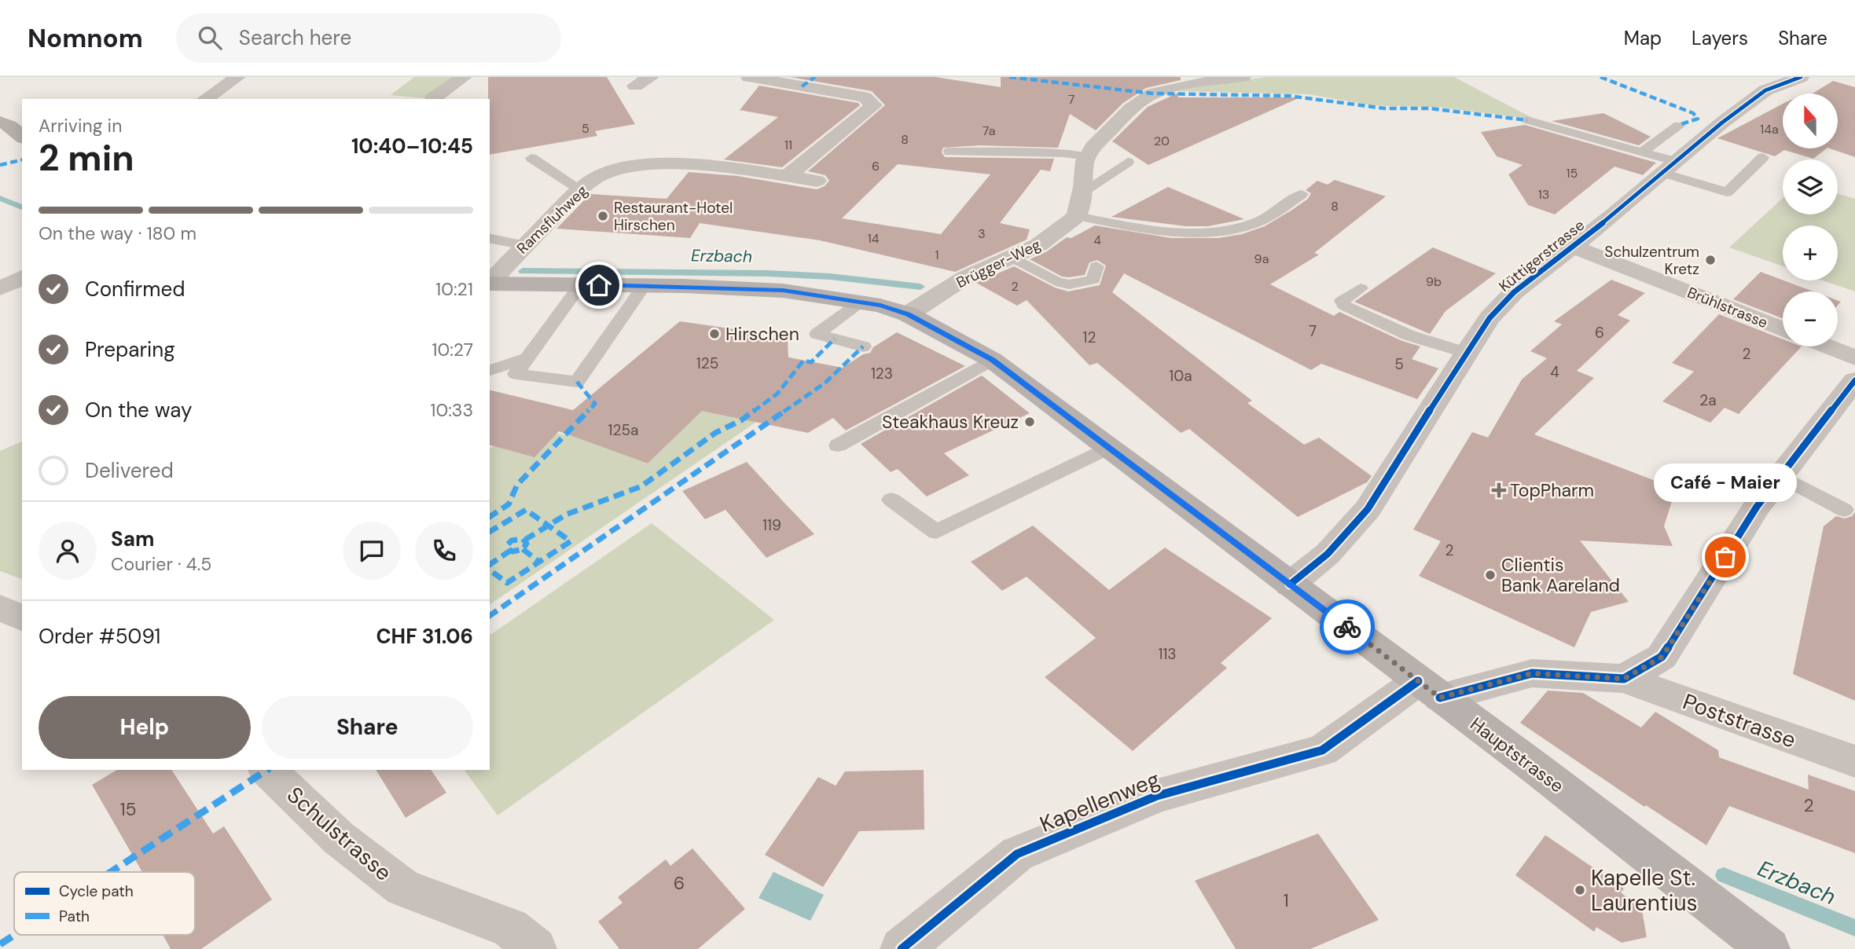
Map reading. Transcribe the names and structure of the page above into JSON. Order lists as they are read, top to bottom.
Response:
{
  "streets": {
    "main road": ["Hauptstrasse"],
    "street": [
      "Ramsfluhweg",
      "Küttigerstrasse",
      "Brügger-Weg",
      "Brühlstrasse",
      "Poststrasse",
      "Kapellenweg",
      "Schulstrasse"
    ]
  },
  "crossings": [
    ["Küttigerstrasse", "Brühlstrasse"],
    ["Küttigerstrasse", "Hauptstrasse"],
    ["Brügger-Weg", "Hauptstrasse"],
    ["Poststrasse", "Hauptstrasse"],
    ["Poststrasse", "Kapellenweg"],
    ["Hauptstrasse", "Kapellenweg"]
  ],
  "water": ["Erzbach"],
  "places": {
    "other": [
      "Restaurant-Hotel Hirschen",
      "Schulzentrum Kretz",
      "Hirschen",
      "Steakhaus Kreuz",
      "Café - Maier",
      "Clientis Bank Aareland",
      "Kapelle St. Laurentius"
    ],
    "health": ["TopPharm"]
  },
  "house_numbers": [
    "7",
    "5",
    "14a",
    "7a",
    "8",
    "20",
    "11",
    "6",
    "15",
    "13",
    "8",
    "3",
    "14",
    "4",
    "1",
    "9a",
    "9b",
    "2",
    "7",
    "6",
    "12",
    "2",
    "125",
    "5",
    "4",
    "123",
    "10a",
    "2a",
    "125a",
    "119",
    "2",
    "113",
    "2",
    "15",
    "6",
    "1"
  ],
  "legend": ["Cycle path", "Path"],
  "north": "top",
  "page": {
    "header": "Nomnom",
    "search": "Search here",
    "nav": ["Map", "Layers", "Share"],
    "map_buttons": ["+", "−"],
    "heading": ["2 min", "Arriving in", "10:40–10:45"],
    "panel": [
      "Sam",
      "Courier · 4.5",
      "Order #5091",
      "CHF 31.06"
    ],
    "bar": "On the way · 180 m",
    "list": [
      ["Confirmed", "10:21"],
      ["Preparing", "10:27"],
      ["On the way", "10:33"],
      "Delivered"
    ],
    "bubble": "Café - Maier",
    "buttons": ["Help", "Share"]
  }
}
